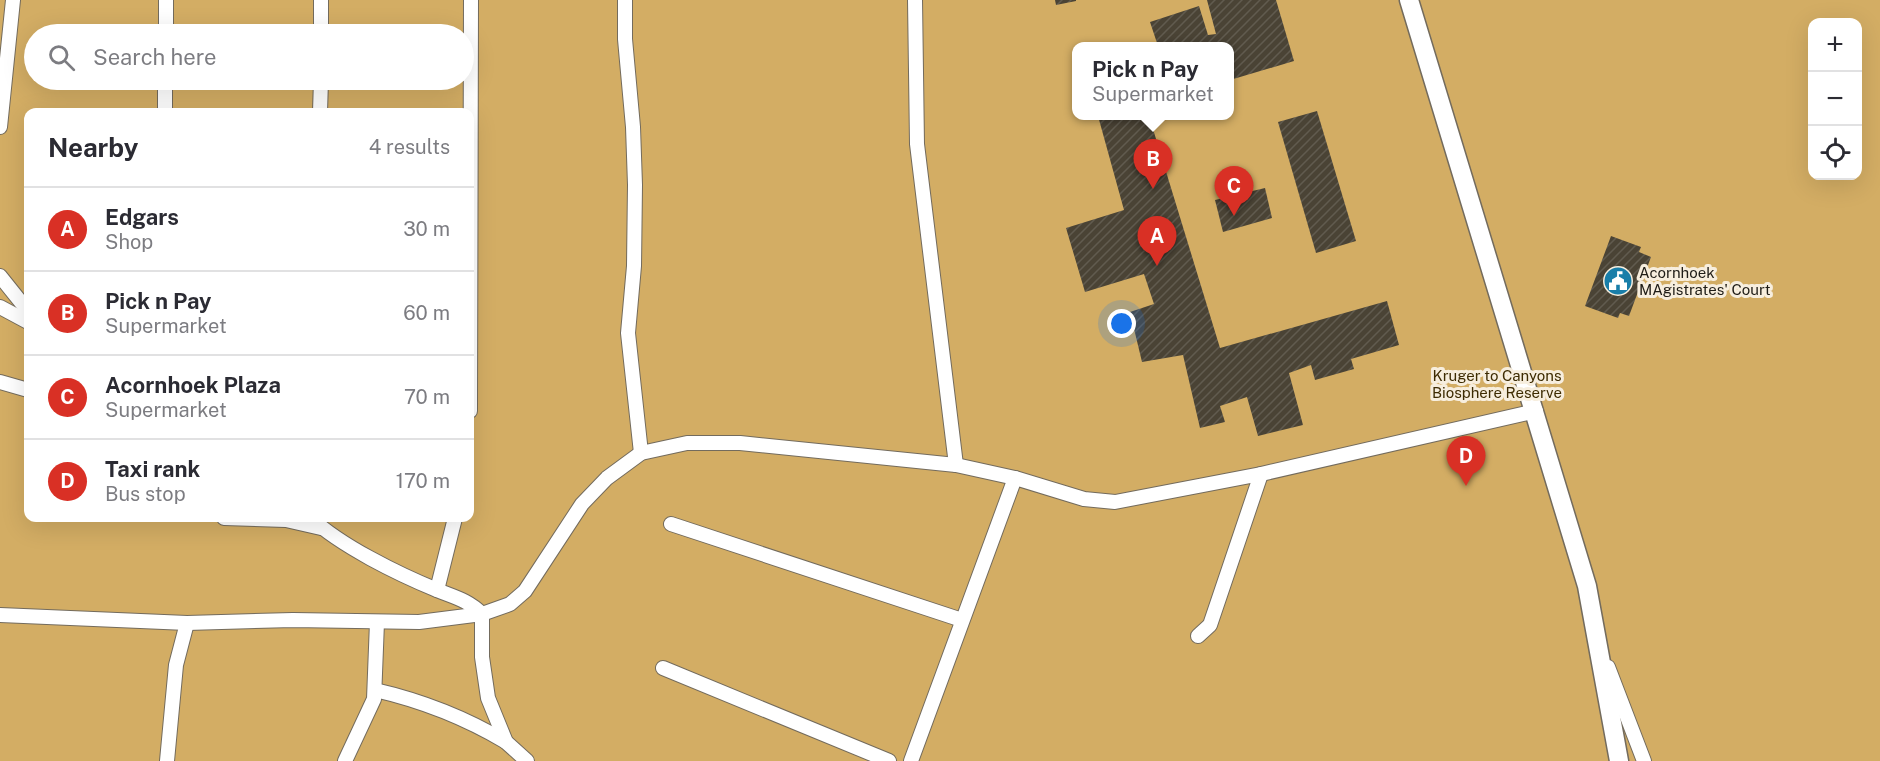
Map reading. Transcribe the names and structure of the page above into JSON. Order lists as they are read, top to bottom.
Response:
{
  "parks": ["Kruger to Canyons Biosphere Reserve"],
  "places": {
    "public building": ["Acornhoek MAgistrates' Court"]
  },
  "page": {
    "map_buttons": ["+", "−"],
    "search": "Search here",
    "popup": ["Pick n Pay", "Supermarket"],
    "heading": ["Nearby", "4 results"],
    "pins": [
      "B",
      "C",
      "A",
      "D"
    ],
    "list": [
      {
        "mark": "A",
        "name": "Edgars",
        "note": "Shop",
        "value": "30 m"
      },
      {
        "mark": "B",
        "name": "Pick n Pay",
        "note": "Supermarket",
        "value": "60 m"
      },
      {
        "mark": "C",
        "name": "Acornhoek Plaza",
        "note": "Supermarket",
        "value": "70 m"
      },
      {
        "mark": "D",
        "name": "Taxi rank",
        "note": "Bus stop",
        "value": "170 m"
      }
    ]
  }
}
